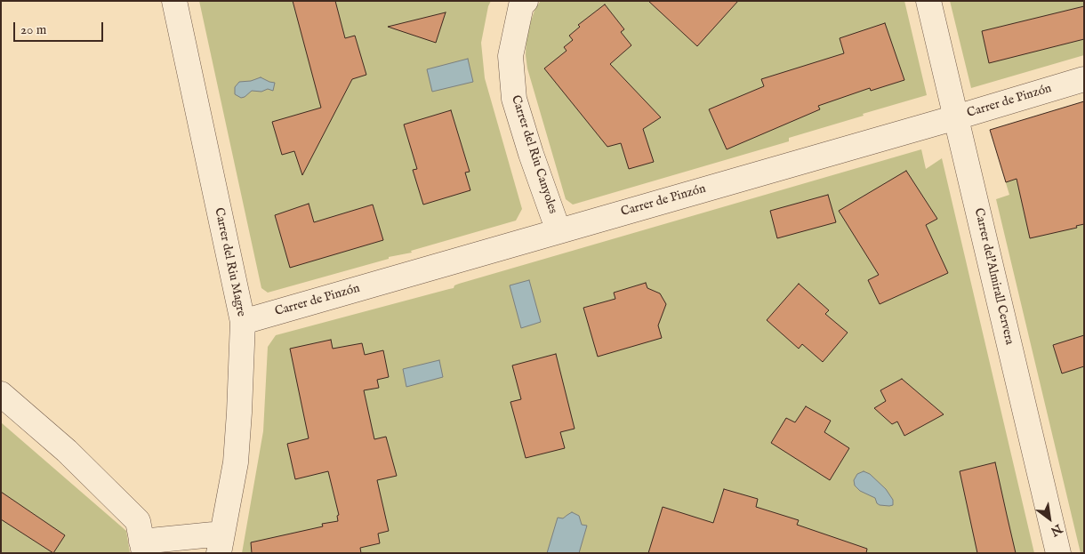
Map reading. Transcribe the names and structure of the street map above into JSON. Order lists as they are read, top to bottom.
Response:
{
  "streets": {
    "street": [
      "Carrer de Pinzón",
      "Carrer del Riu Canyoles",
      "Carrer del Riu Magre",
      "Carrer del'Almirall Cervera"
    ]
  },
  "crossings": [
    ["Carrer de Pinzón", "Carrer del Riu Canyoles"],
    ["Carrer de Pinzón", "Carrer del Riu Magre"],
    ["Carrer de Pinzón", "Carrer del'Almirall Cervera"]
  ],
  "scale_bar": "20 m",
  "north": "bottom right"
}
